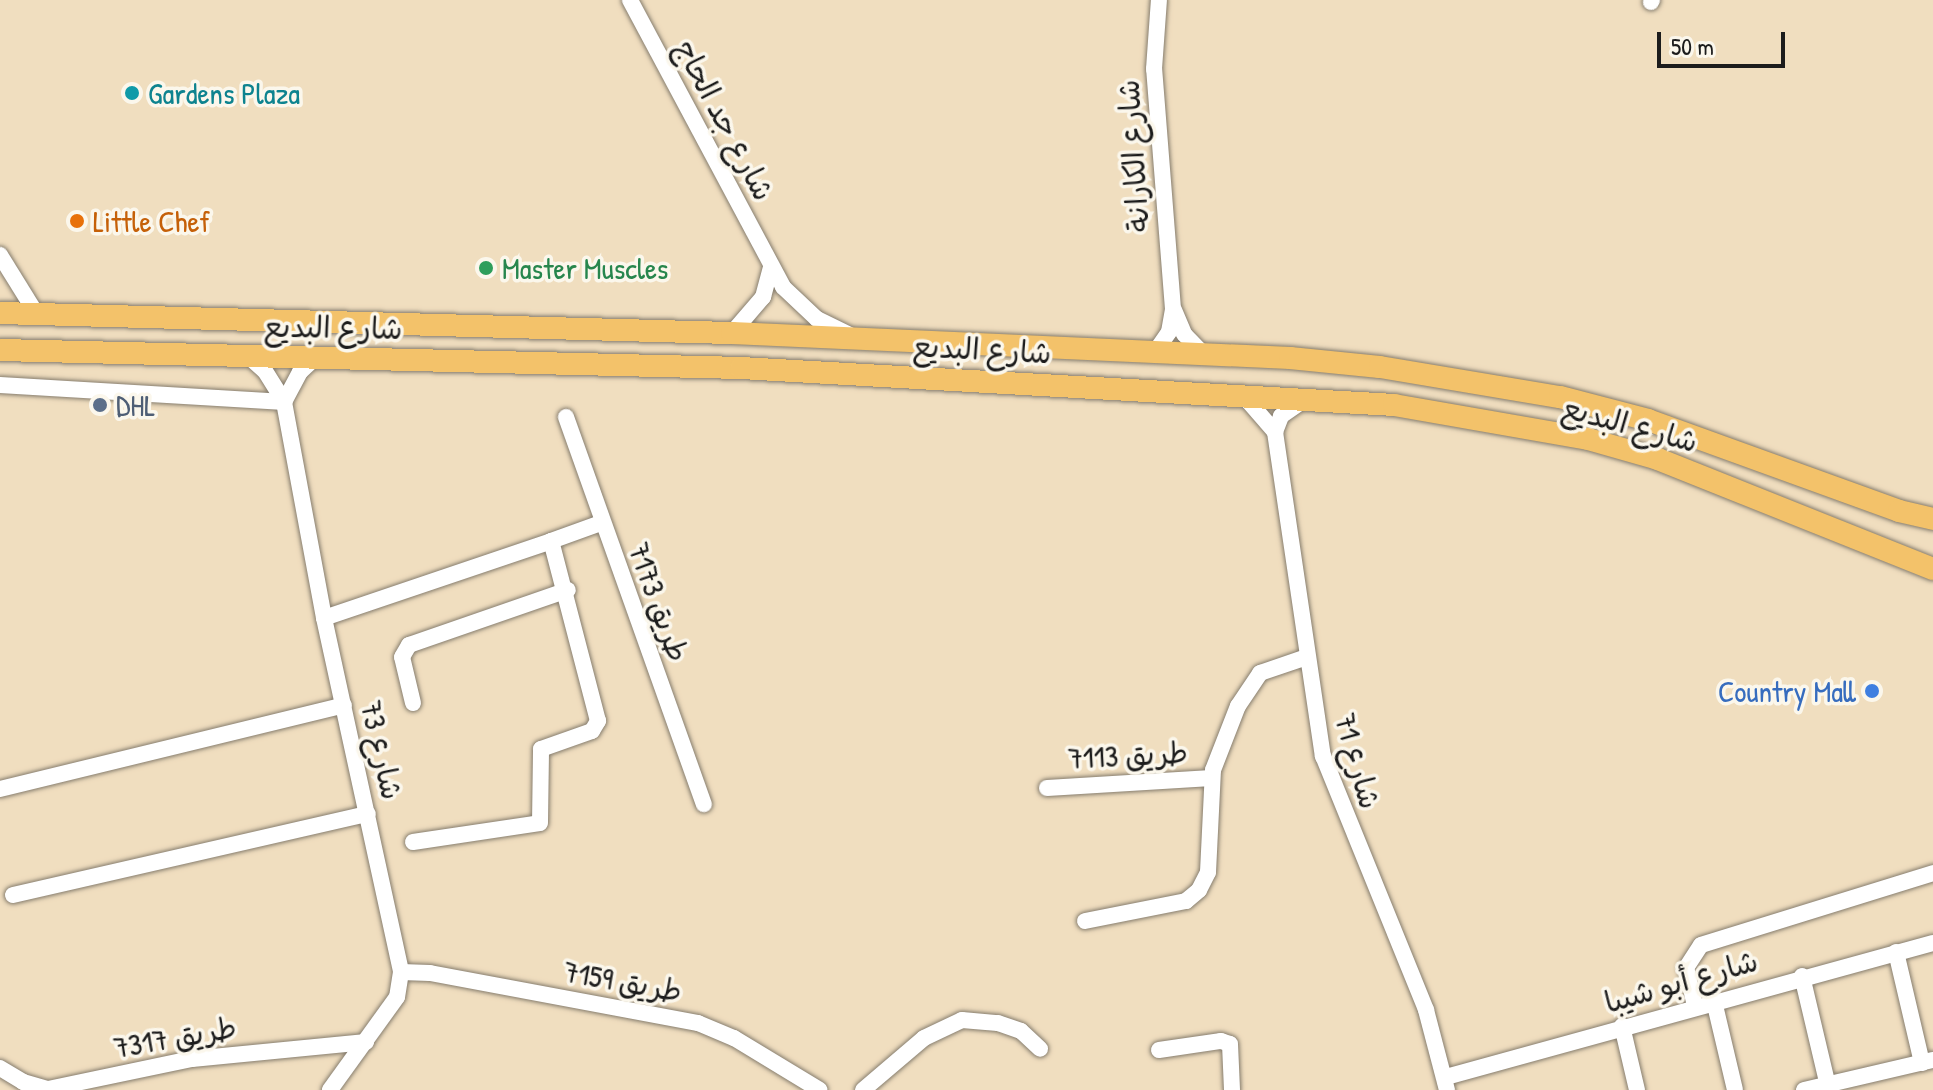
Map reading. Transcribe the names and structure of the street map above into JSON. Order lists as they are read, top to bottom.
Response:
{
  "streets": {
    "main road": ["شارع البديع"],
    "street": [
      "شارع جد الحاج",
      "شارع الكارانة",
      "طريق 7173",
      "شارع 73",
      "طريق 7113",
      "شارع 71",
      "طريق 7159",
      "شارع أبو شيبا",
      "طريق 7317"
    ]
  },
  "crossings": [
    ["شارع جد الحاج", "شارع البديع"],
    ["شارع الكارانة", "شارع البديع"],
    ["شارع البديع", "شارع 73"],
    ["شارع 73", "طريق 7159"],
    ["طريق 7113", "شارع 71"],
    ["شارع 71", "شارع أبو شيبا"]
  ],
  "places": [
    "Gardens Plaza",
    "Little Chef",
    "Master Muscles",
    "DHL",
    "Country Mall"
  ],
  "scale_bar": "50 m"
}
